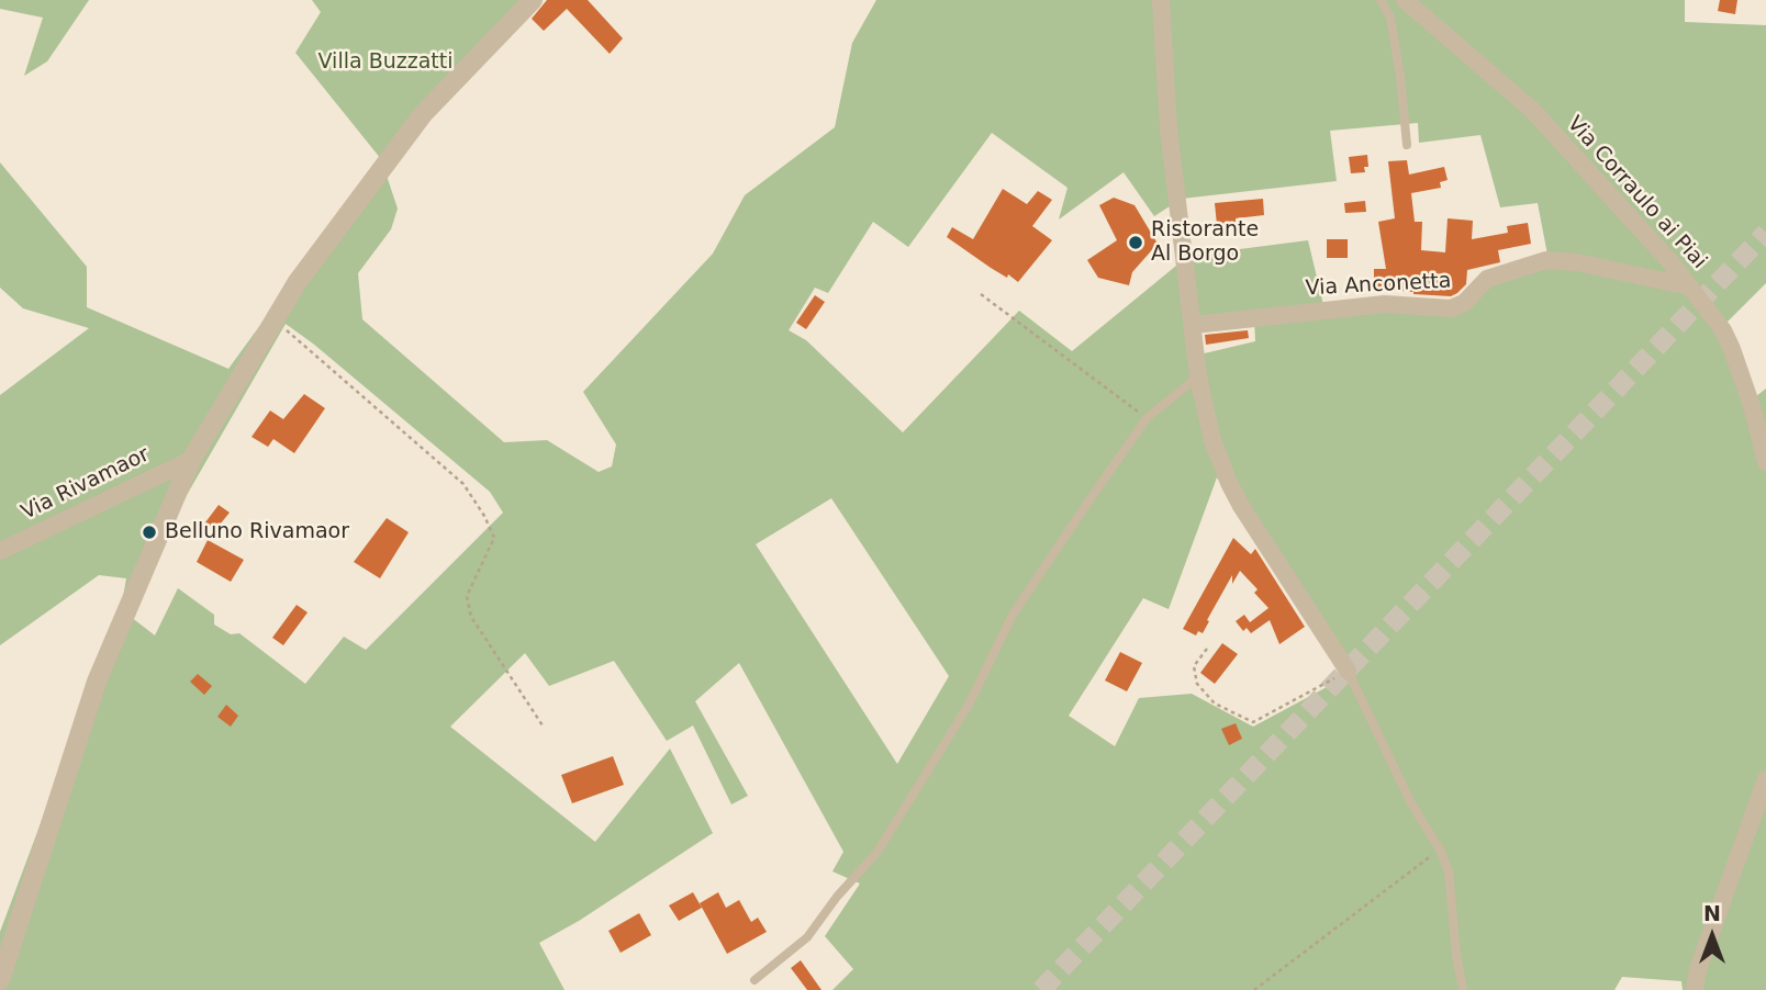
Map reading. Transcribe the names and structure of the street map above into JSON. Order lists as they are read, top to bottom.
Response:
{
  "streets": {
    "street": ["Via Corraulo ai Piai", "Via Anconetta", "Via Rivamaor"]
  },
  "crossings": [
    ["Via Corraulo ai Piai", "Via Anconetta"]
  ],
  "parks": ["Villa Buzzatti"],
  "places": ["Ristorante Al Borgo", "Belluno Rivamaor"],
  "north": "top"
}
